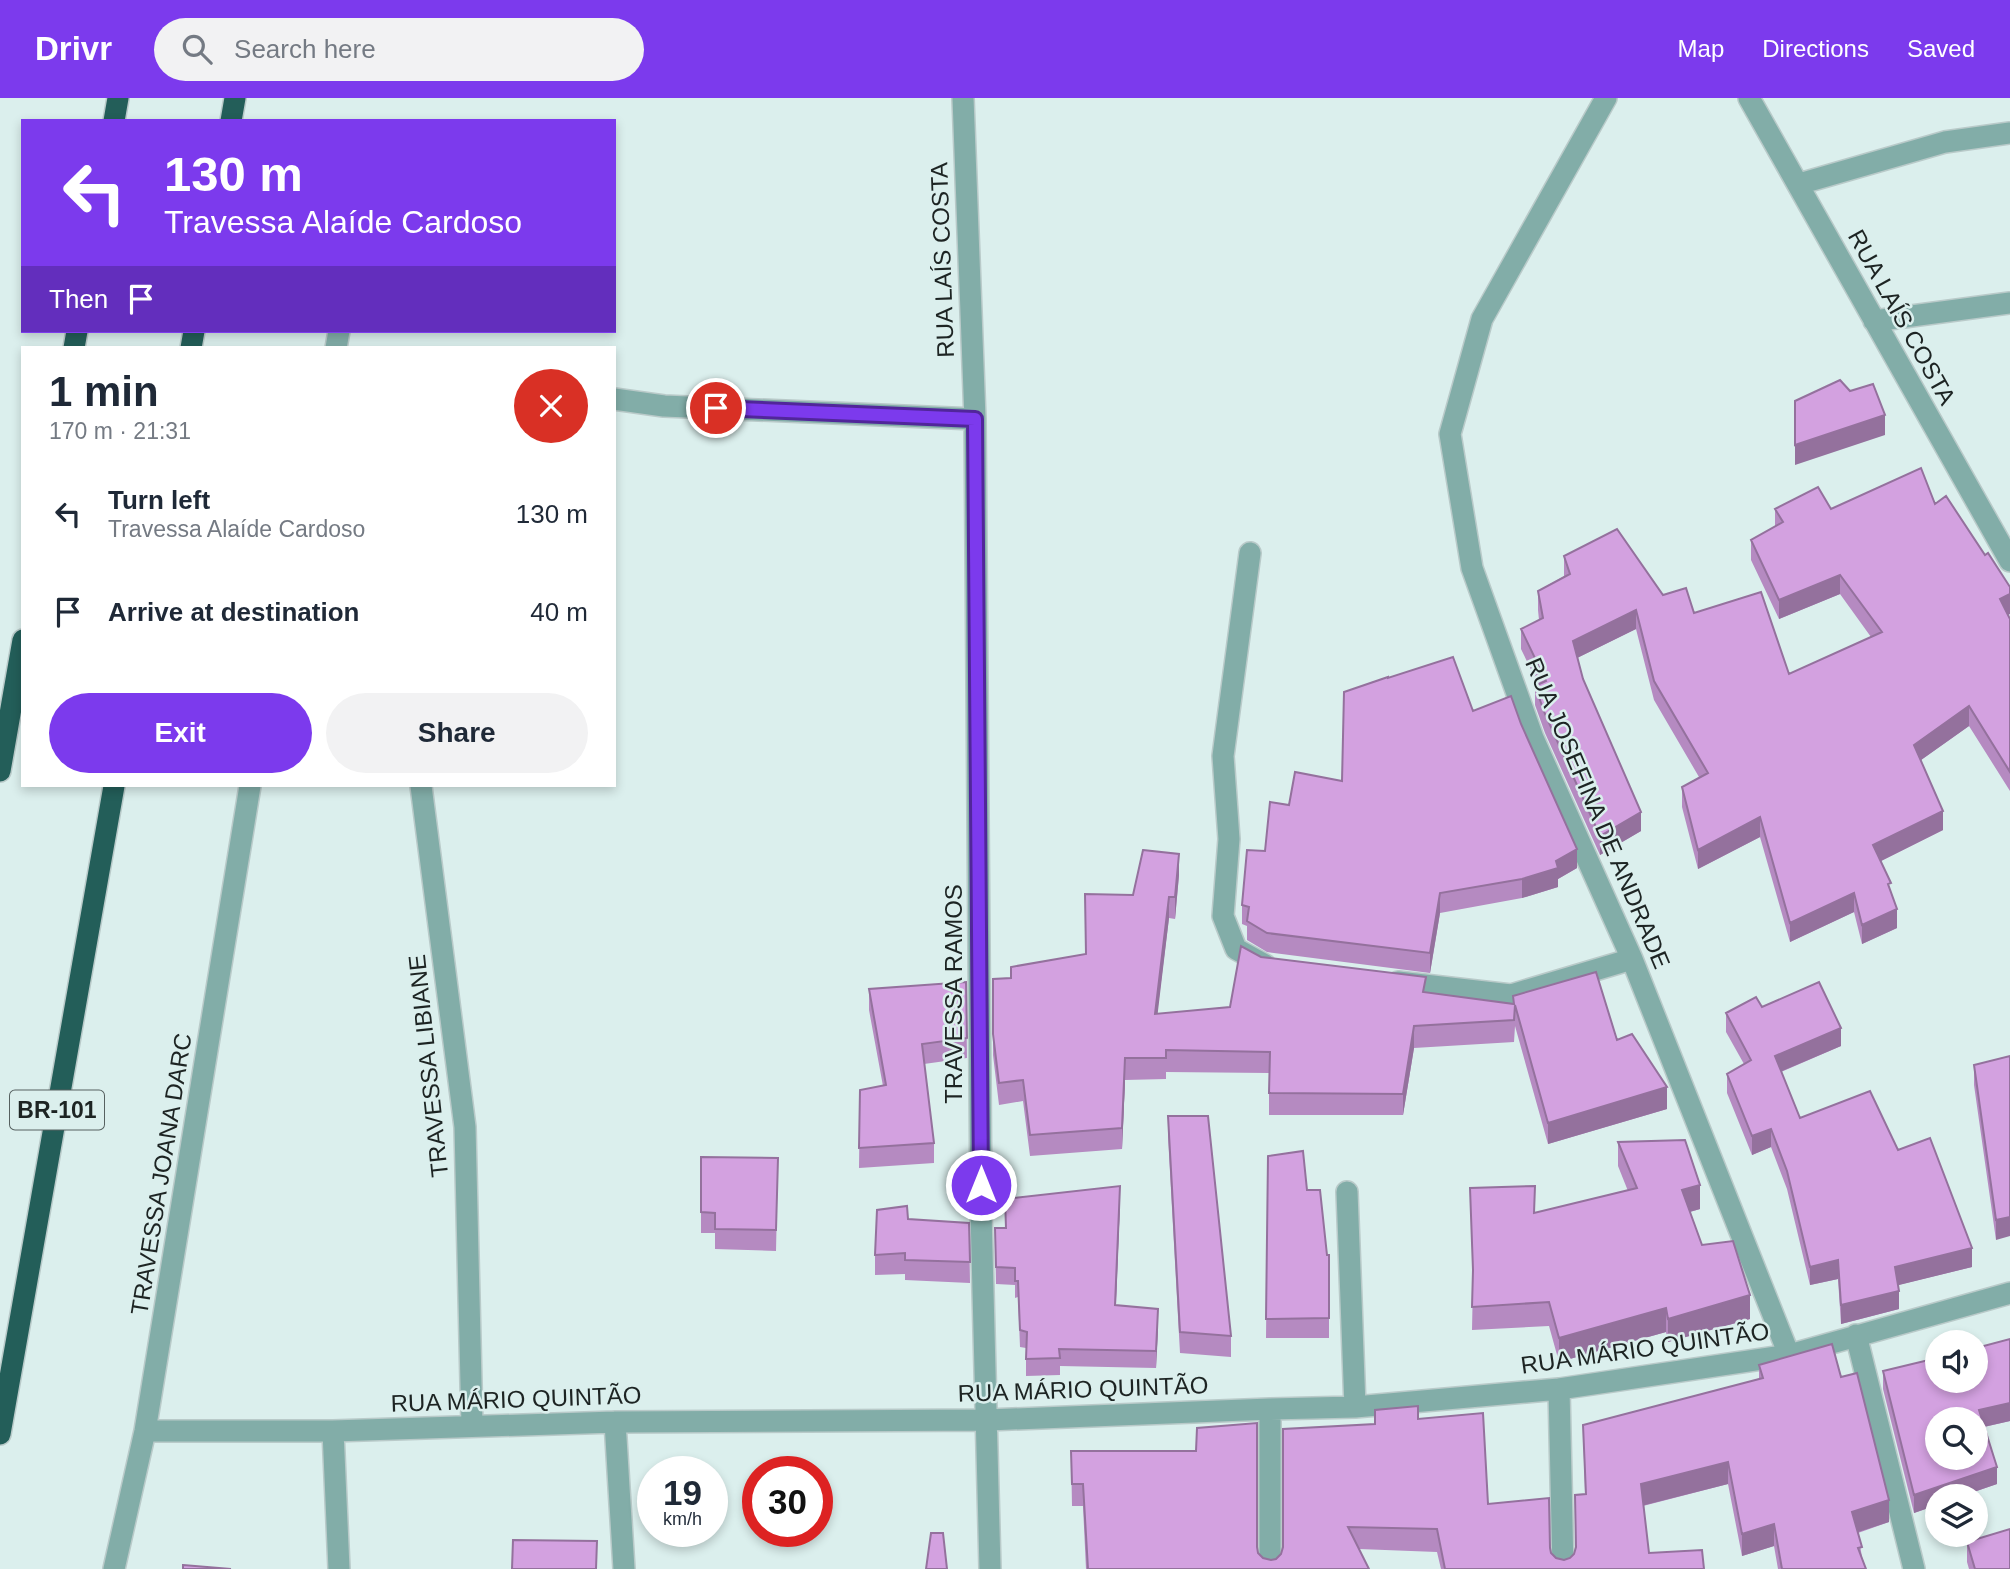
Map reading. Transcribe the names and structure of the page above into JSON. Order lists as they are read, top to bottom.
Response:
{
  "streets": {
    "highway": ["BR-101"],
    "street": [
      "RUA LAÍS COSTA",
      "RUA JOSEFINA DE ANDRADE",
      "TRAVESSA RAMOS",
      "TRAVESSA LIBIANE",
      "TRAVESSA JOANA DARC",
      "RUA MÁRIO QUINTÃO"
    ]
  },
  "crossings": [
    ["RUA LAÍS COSTA", "TRAVESSA RAMOS"],
    ["RUA JOSEFINA DE ANDRADE", "RUA MÁRIO QUINTÃO"],
    ["TRAVESSA RAMOS", "RUA MÁRIO QUINTÃO"],
    ["TRAVESSA LIBIANE", "RUA MÁRIO QUINTÃO"],
    ["TRAVESSA JOANA DARC", "RUA MÁRIO QUINTÃO"]
  ],
  "page": {
    "header": "Drivr",
    "search": "Search here",
    "nav": ["Map", "Directions", "Saved"],
    "turn": ["130 m", "Travessa Alaíde Cardoso"],
    "then": "Then",
    "heading": ["1 min", "170 m · 21:31"],
    "list": [
      {
        "name": "Turn left",
        "note": "Travessa Alaíde Cardoso",
        "value": "130 m"
      },
      {
        "name": "Arrive at destination",
        "value": "40 m"
      }
    ],
    "buttons": ["Exit", "Share"],
    "speed": "19 km/h",
    "limit": "30"
  }
}
